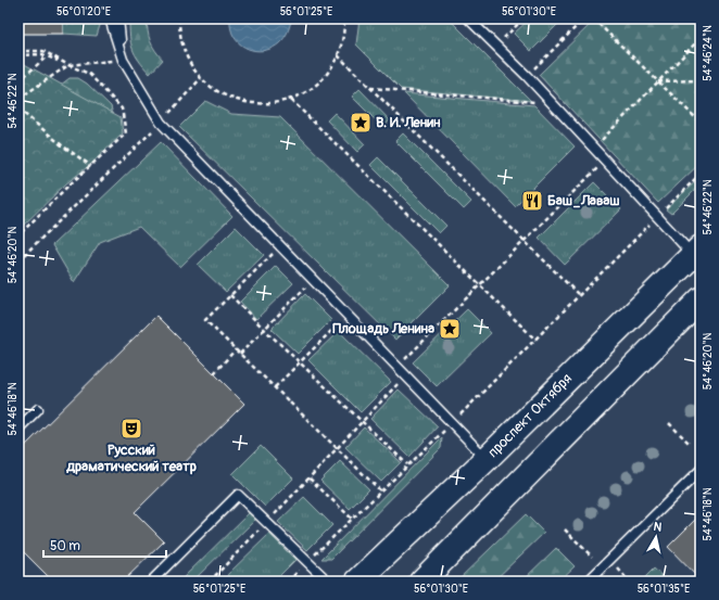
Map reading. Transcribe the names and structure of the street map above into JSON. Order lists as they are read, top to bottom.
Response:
{
  "streets": {
    "main road": ["проспект Октября"]
  },
  "places": {
    "place": ["В. И. Ленин", "Площадь Ленина"],
    "restaurant": ["Баш_Лаваш"],
    "theatre": ["Русский драматический театр"]
  },
  "scale_bar": "50 m",
  "north": "top",
  "coordinates": [
    "56°01'20\"E",
    "56°01'25\"E",
    "56°01'30\"E",
    "54°46'24\"N",
    "54°46'22\"N",
    "54°46'20\"N",
    "54°46'18\"N",
    "56°01'35\"E"
  ]
}
